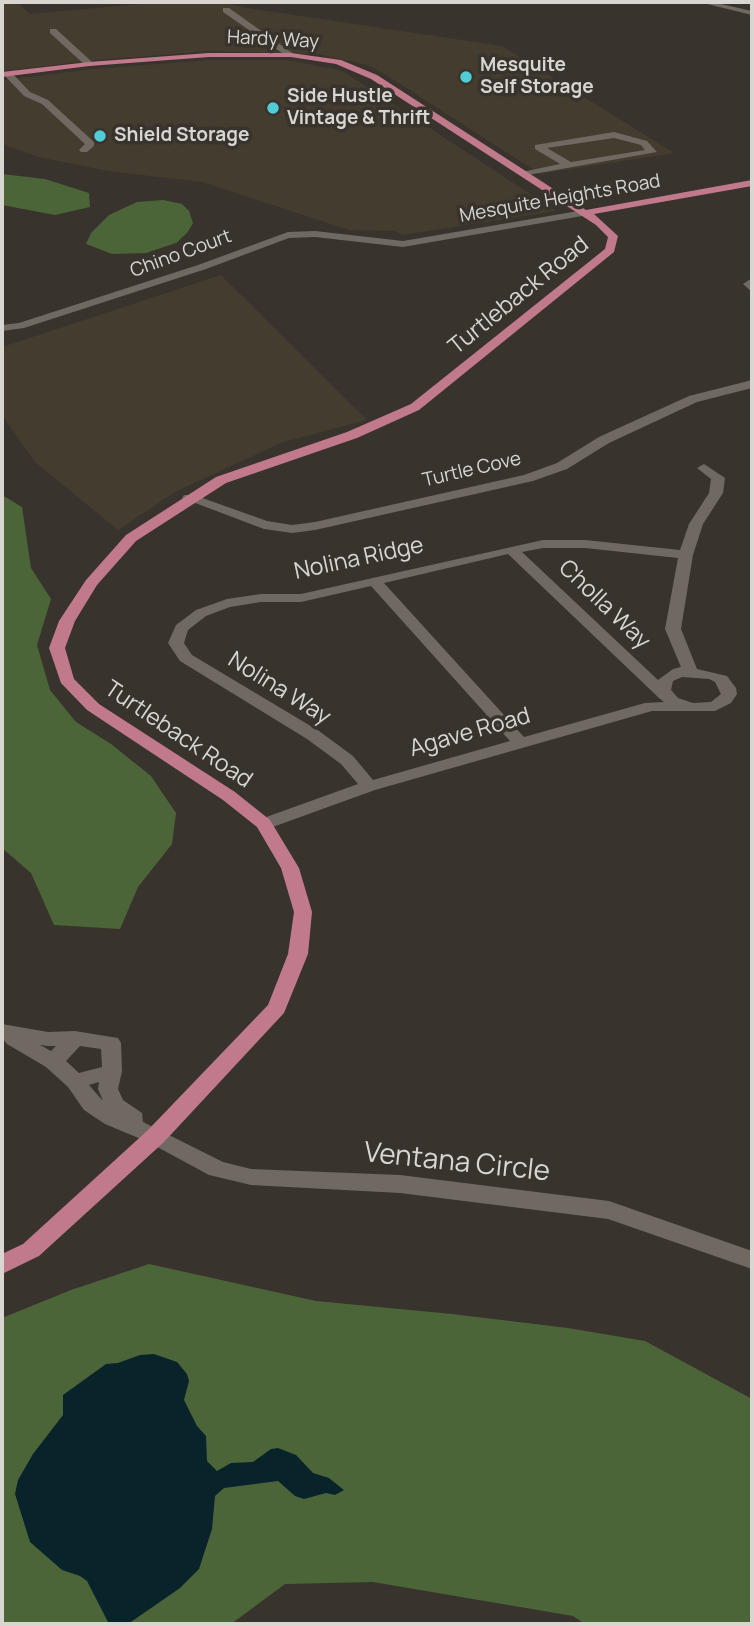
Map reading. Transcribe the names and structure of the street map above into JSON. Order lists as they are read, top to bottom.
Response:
{
  "streets": {
    "main road": ["Hardy Way", "Mesquite Heights Road", "Turtleback Road"],
    "street": [
      "Chino Court",
      "Turtle Cove",
      "Nolina Ridge",
      "Cholla Way",
      "Nolina Way",
      "Agave Road",
      "Ventana Circle"
    ]
  },
  "crossings": [
    ["Hardy Way", "Mesquite Heights Road"],
    ["Hardy Way", "Turtleback Road"],
    ["Mesquite Heights Road", "Chino Court"],
    ["Mesquite Heights Road", "Turtleback Road"],
    ["Turtleback Road", "Turtle Cove"],
    ["Turtleback Road", "Agave Road"],
    ["Turtleback Road", "Ventana Circle"],
    ["Nolina Ridge", "Cholla Way"],
    ["Nolina Ridge", "Nolina Way"],
    ["Cholla Way", "Agave Road"],
    ["Nolina Way", "Agave Road"]
  ],
  "places": ["Mesquite Self Storage", "Side Hustle Vintage & Thrift", "Shield Storage"]
}
